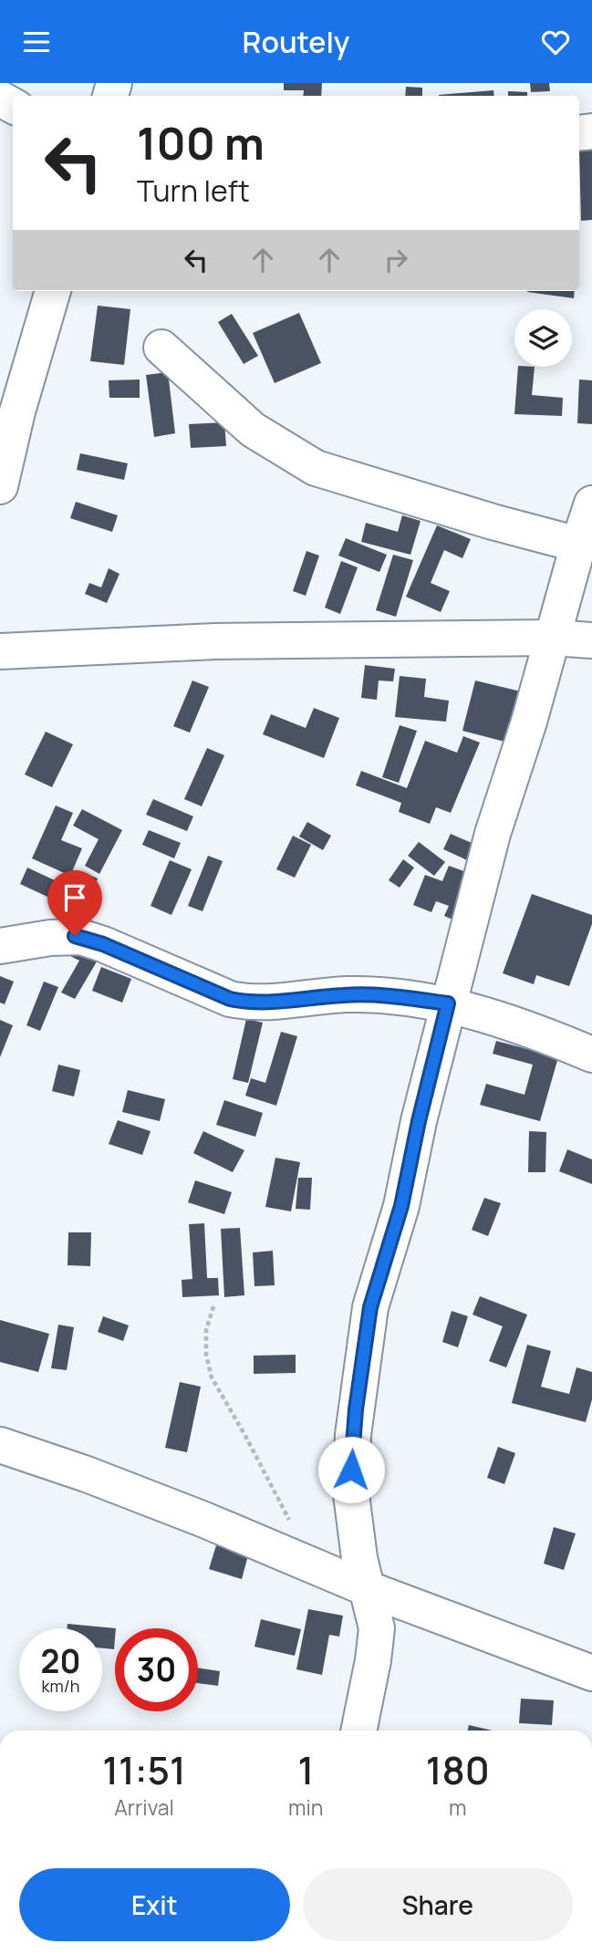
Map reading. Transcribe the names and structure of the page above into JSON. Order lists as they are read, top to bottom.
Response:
{
  "page": {
    "header": "Routely",
    "turn": ["100 m", "Turn left"],
    "speed": "20 km/h",
    "limit": "30",
    "eta": [
      "11:51",
      "Arrival",
      "1",
      "min",
      "180",
      "m"
    ],
    "buttons": ["Exit", "Share"]
  }
}
